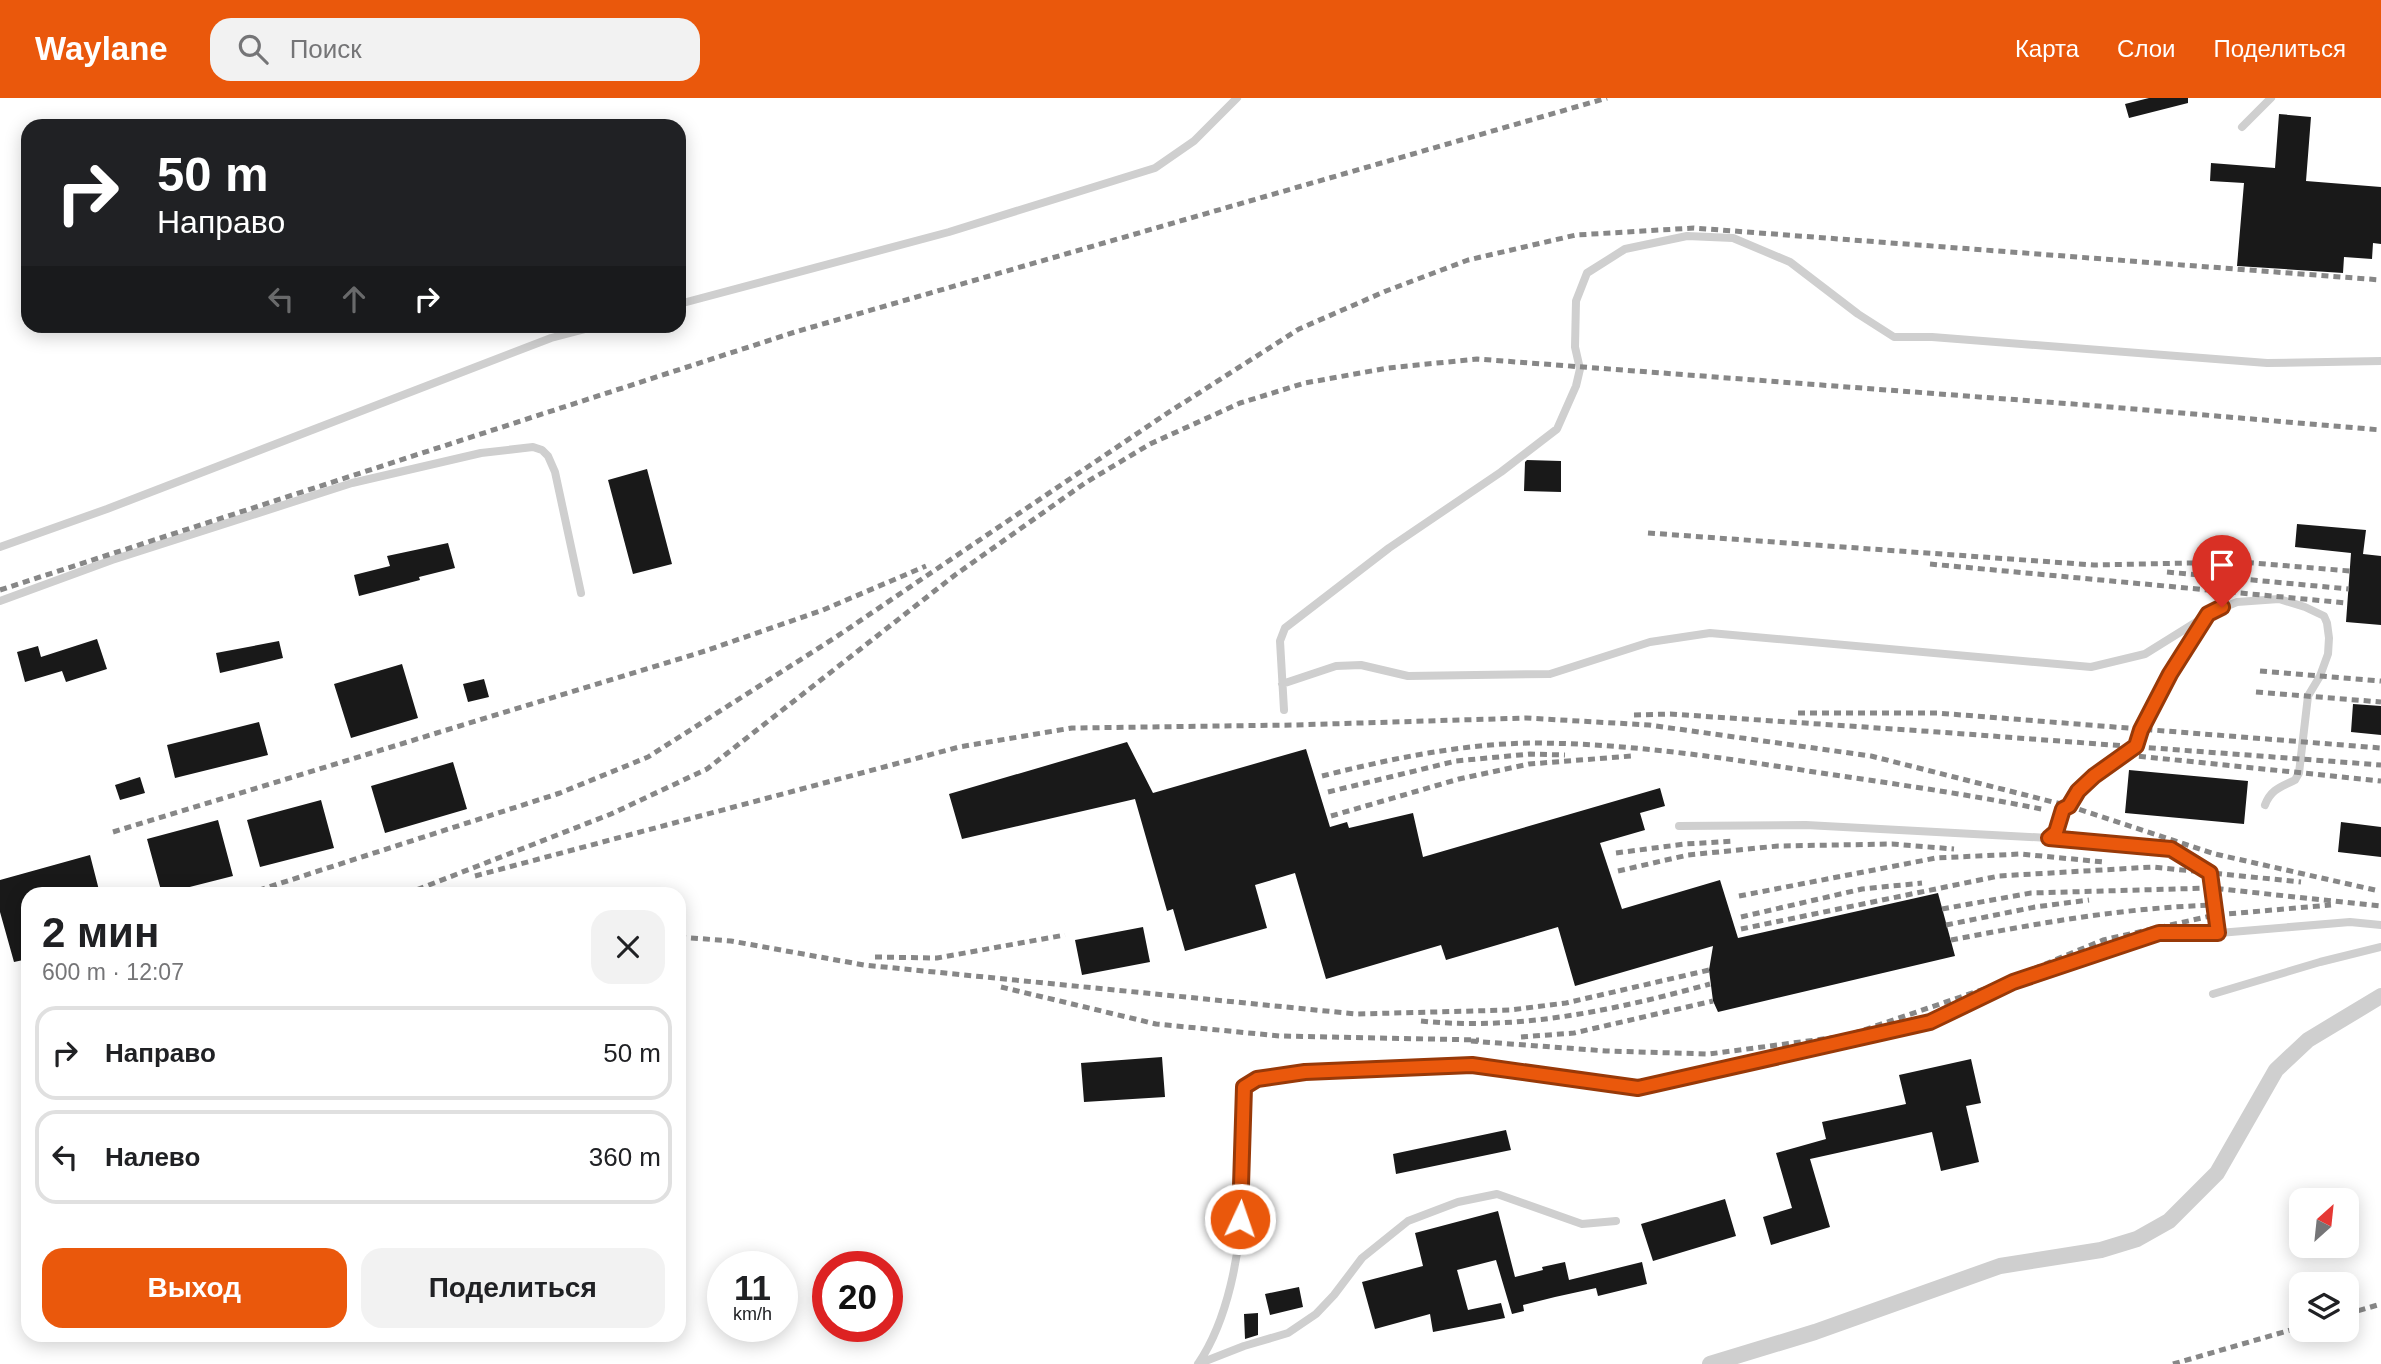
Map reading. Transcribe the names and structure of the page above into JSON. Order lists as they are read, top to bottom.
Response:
{
  "north": "top right",
  "page": {
    "header": "Waylane",
    "search": "Поиск",
    "nav": ["Карта", "Слои", "Поделиться"],
    "turn": ["50 m", "Направо"],
    "heading": ["2 мин", "600 m · 12:07"],
    "list": [
      {
        "name": "Направо",
        "value": "50 m"
      },
      {
        "name": "Налево",
        "value": "360 m"
      }
    ],
    "buttons": ["Выход", "Поделиться"],
    "speed": "11 km/h",
    "limit": "20"
  }
}
